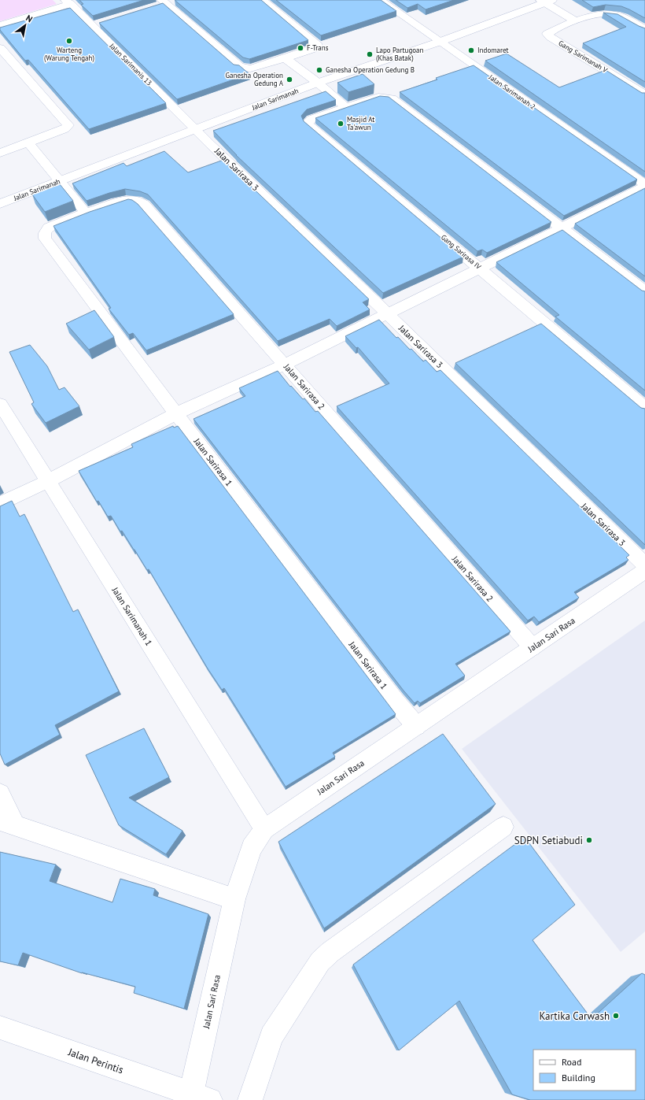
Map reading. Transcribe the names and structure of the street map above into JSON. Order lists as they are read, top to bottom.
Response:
{
  "streets": {
    "street": [
      "Gang Sarimanah V",
      "Jalan Sarimanis 13",
      "Jalan Sarimanah 2",
      "Jalan Sarimanah",
      "Jalan Sarirasa 3",
      "Gang Sarirasa IV",
      "Jalan Sarirasa 2",
      "Jalan Sarirasa 1",
      "Jalan Sarimanah 1",
      "Jalan Sari Rasa",
      "Jalan Perintis"
    ]
  },
  "crossings": [
    ["Jalan Sarimanis 13", "Jalan Sarimanah"],
    ["Jalan Sarimanis 13", "Jalan Sarirasa 3"],
    ["Jalan Sarimanah 2", "Jalan Sarimanah"],
    ["Jalan Sarimanah", "Jalan Sarirasa 3"],
    ["Jalan Sarirasa 2", "Jalan Sarirasa 1"],
    ["Jalan Sarirasa 2", "Jalan Sari Rasa"],
    ["Jalan Sarirasa 1", "Jalan Sari Rasa"],
    ["Jalan Sarimanah 1", "Jalan Sari Rasa"],
    ["Jalan Sari Rasa", "Jalan Perintis"]
  ],
  "places": [
    "Warteng (Warung Tengah)",
    "F-Trans",
    "Indomaret",
    "Lapo Partugoan (Khas Batak)",
    "Ganesha Operation Gedung B",
    "Ganesha Operation Gedung A",
    "Masjid At Ta'awun",
    "SDPN Setiabudi",
    "Kartika Carwash"
  ],
  "legend": ["Road", "Building"],
  "north": "top right"
}
